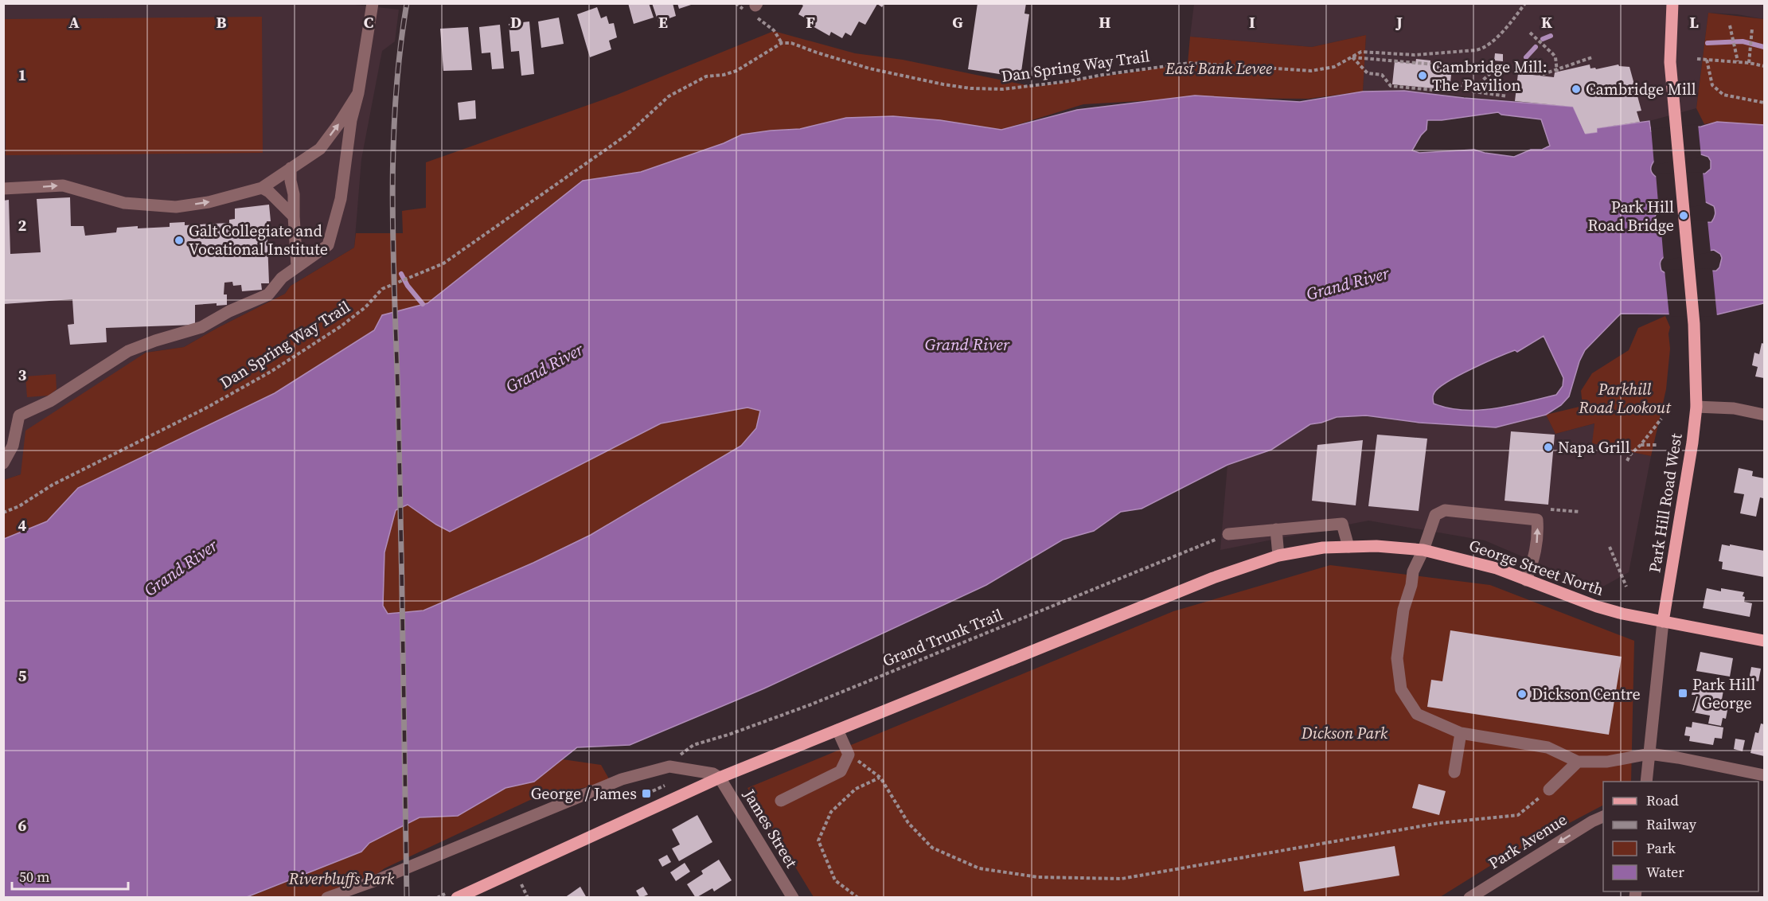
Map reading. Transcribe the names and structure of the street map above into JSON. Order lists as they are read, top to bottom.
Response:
{
  "streets": {
    "main road": ["Park Hill Road West", "George Street North"],
    "street": ["James Street", "Park Avenue"],
    "path": ["Dan Spring Way Trail", "Grand Trunk Trail"]
  },
  "crossings": [
    ["Park Hill Road West", "George Street North"],
    ["George Street North", "James Street"]
  ],
  "one_way": ["Park Avenue"],
  "water": ["Grand River"],
  "parks": [
    "East Bank Levee",
    "Parkhill Road Lookout",
    "Dickson Park",
    "Riverbluffs Park"
  ],
  "places": {
    "other": [
      "Cambridge Mill: The Pavilion",
      "Cambridge Mill",
      "Park Hill Road Bridge",
      "Galt Collegiate and Vocational Institute",
      "Napa Grill",
      "Dickson Centre"
    ],
    "transit": ["Park Hill / George", "George / James"]
  },
  "legend": [
    "Road",
    "Railway",
    "Park",
    "Water"
  ],
  "scale_bar": "50 m",
  "grid": {
    "columns": [
      "A",
      "B",
      "C",
      "D",
      "E",
      "F",
      "G",
      "H",
      "I",
      "J",
      "K",
      "L"
    ],
    "rows": [
      "1",
      "2",
      "3",
      "4",
      "5",
      "6"
    ]
  }
}
